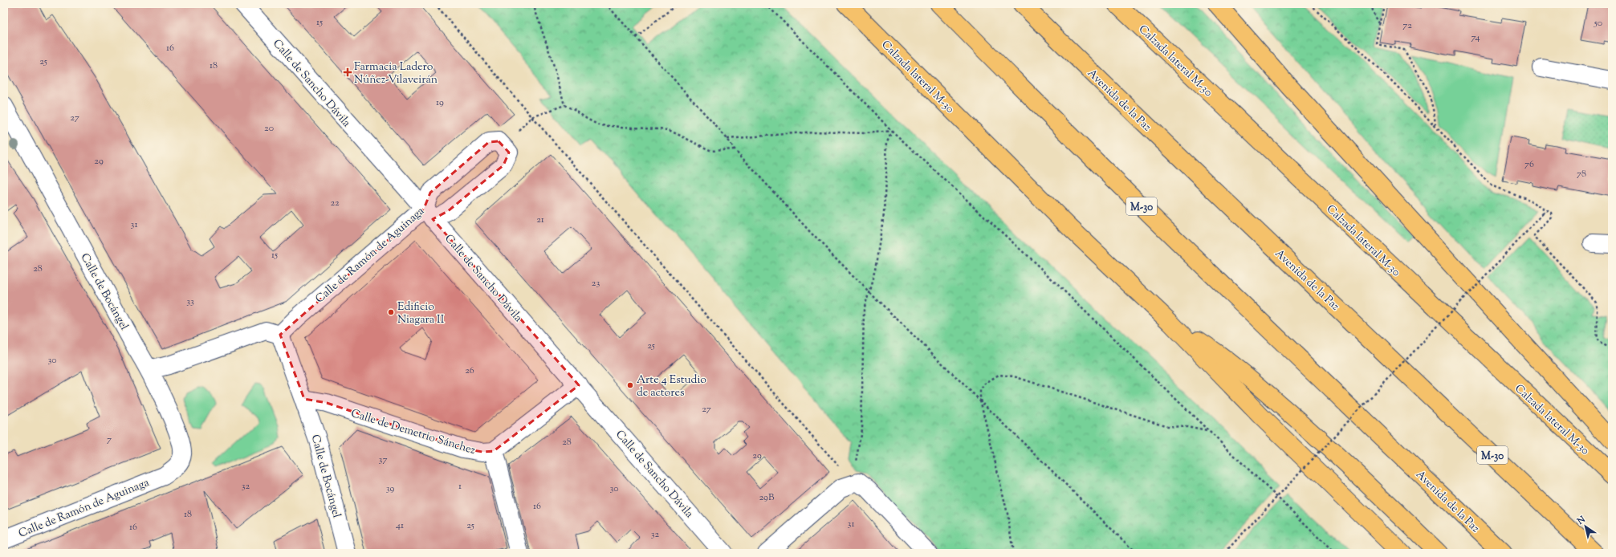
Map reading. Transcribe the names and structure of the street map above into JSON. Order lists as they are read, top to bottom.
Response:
{
  "streets": {
    "highway": ["Calzada lateral M-30", "Avenida de la Paz", "M-30"],
    "street": [
      "Calle de Sancho Dávila",
      "Calle de Ramón de Aguinaga",
      "Calle de Bocángel",
      "Calle de Demetrio Sánchez"
    ]
  },
  "crossings": [
    ["Calle de Sancho Dávila", "Calle de Ramón de Aguinaga"],
    ["Calle de Ramón de Aguinaga", "Calle de Bocángel"],
    ["Calle de Bocángel", "Calle de Demetrio Sánchez"]
  ],
  "places": {
    "health": ["Farmacia Ladero Núñez-Vilaveirán"],
    "other": ["Edificio Niagara II", "Arte 4 Estudio de actores"]
  },
  "house_numbers": [
    "15",
    "50",
    "72",
    "74",
    "16",
    "25",
    "18",
    "19",
    "27",
    "20",
    "29",
    "76",
    "78",
    "22",
    "21",
    "31",
    "15",
    "28",
    "23",
    "33",
    "25",
    "30",
    "26",
    "27",
    "7",
    "28",
    "29",
    "37",
    "32",
    "1",
    "39",
    "30",
    "29B",
    "16",
    "18",
    "31",
    "41",
    "25",
    "16",
    "32"
  ],
  "north": "top left"
}
